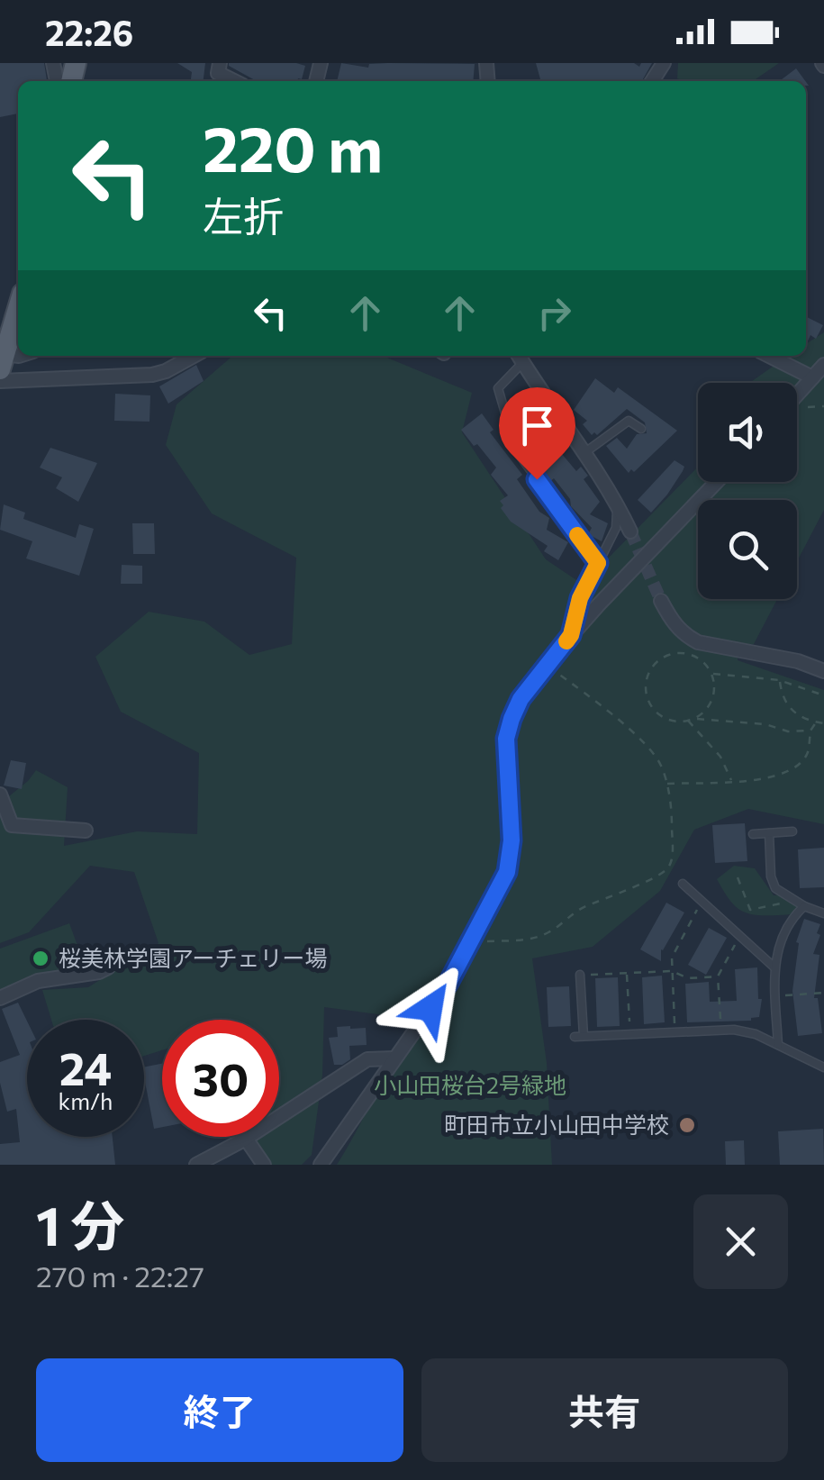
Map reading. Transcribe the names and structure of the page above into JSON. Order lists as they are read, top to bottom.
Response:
{
  "parks": ["小山田桜台2号緑地"],
  "places": ["桜美林学園アーチェリー場", "町田市立小山田中学校"],
  "page": {
    "status": "22:26",
    "turn": ["220 m", "左折"],
    "speed": "24 km/h",
    "limit": "30",
    "heading": ["1 分", "270 m · 22:27"],
    "buttons": ["終了", "共有"]
  }
}
